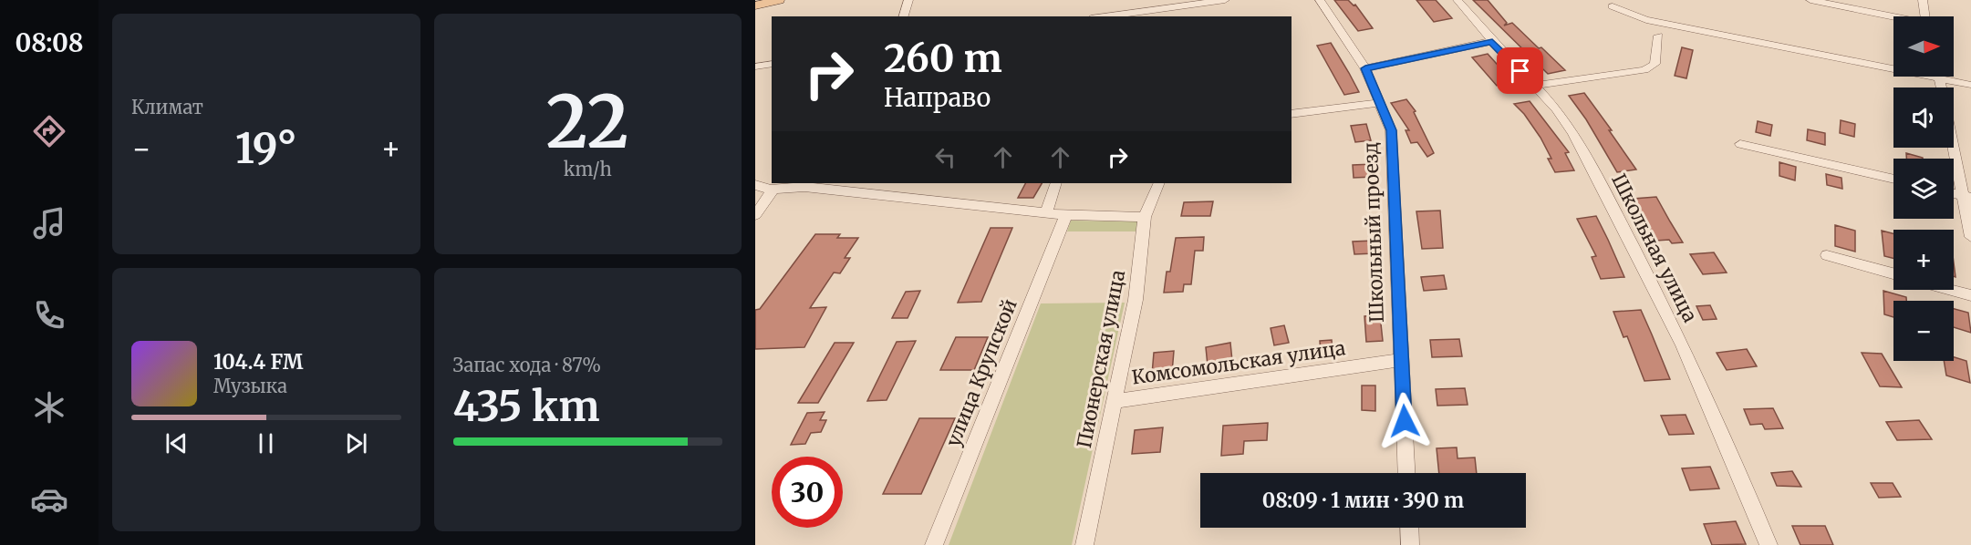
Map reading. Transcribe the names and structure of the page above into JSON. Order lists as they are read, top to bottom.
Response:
{
  "streets": {
    "street": [
      "Школьный проезд",
      "Школьная улица",
      "Пионерская улица",
      "Комсомольская улица",
      "улица Крупской"
    ]
  },
  "crossings": [
    ["Школьный проезд", "Комсомольская улица"],
    ["Пионерская улица", "Комсомольская улица"]
  ],
  "north": "right",
  "page": {
    "tabs": "08:08",
    "tile": [
      "Климат",
      ["22", "km/h"],
      ["Запас хода · 87%", "435 km"]
    ],
    "map_buttons": ["+", "−"],
    "turn": ["260 m", "Направо"],
    "heat": ["−", "19°", "+"],
    "song": ["104.4 FM", "Музыка"],
    "limit": "30",
    "trip": "08:09 · 1 мин · 390 m"
  }
}
